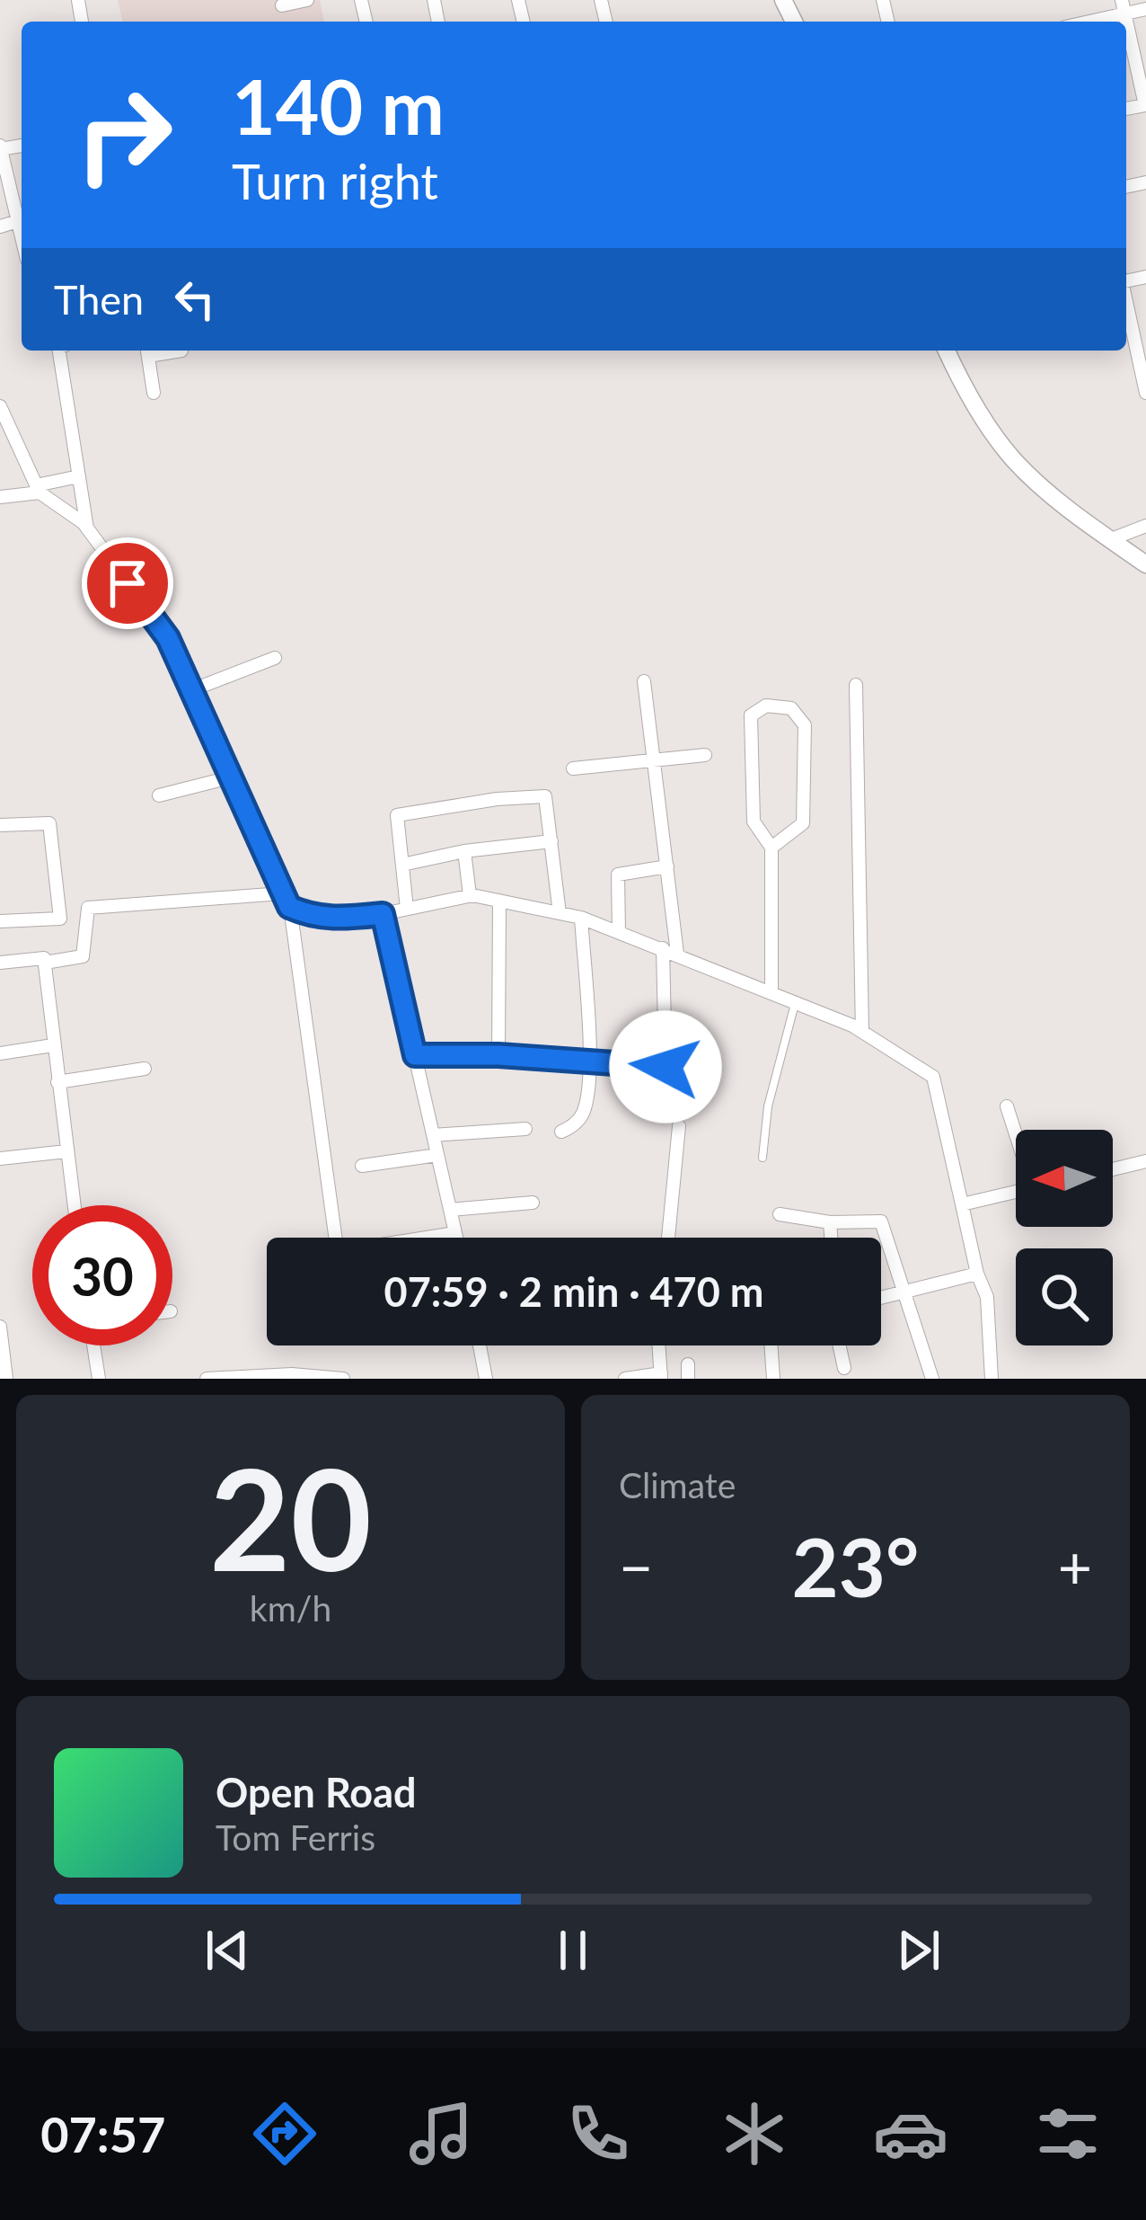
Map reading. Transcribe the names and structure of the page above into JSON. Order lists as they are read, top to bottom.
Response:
{
  "north": "left",
  "page": {
    "turn": ["140 m", "Turn right"],
    "then": "Then",
    "limit": "30",
    "trip": "07:59 · 2 min · 470 m",
    "tile": [
      ["20", "km/h"],
      "Climate"
    ],
    "heat": ["−", "23°", "+"],
    "song": ["Open Road", "Tom Ferris"],
    "tabs": "07:57"
  }
}
